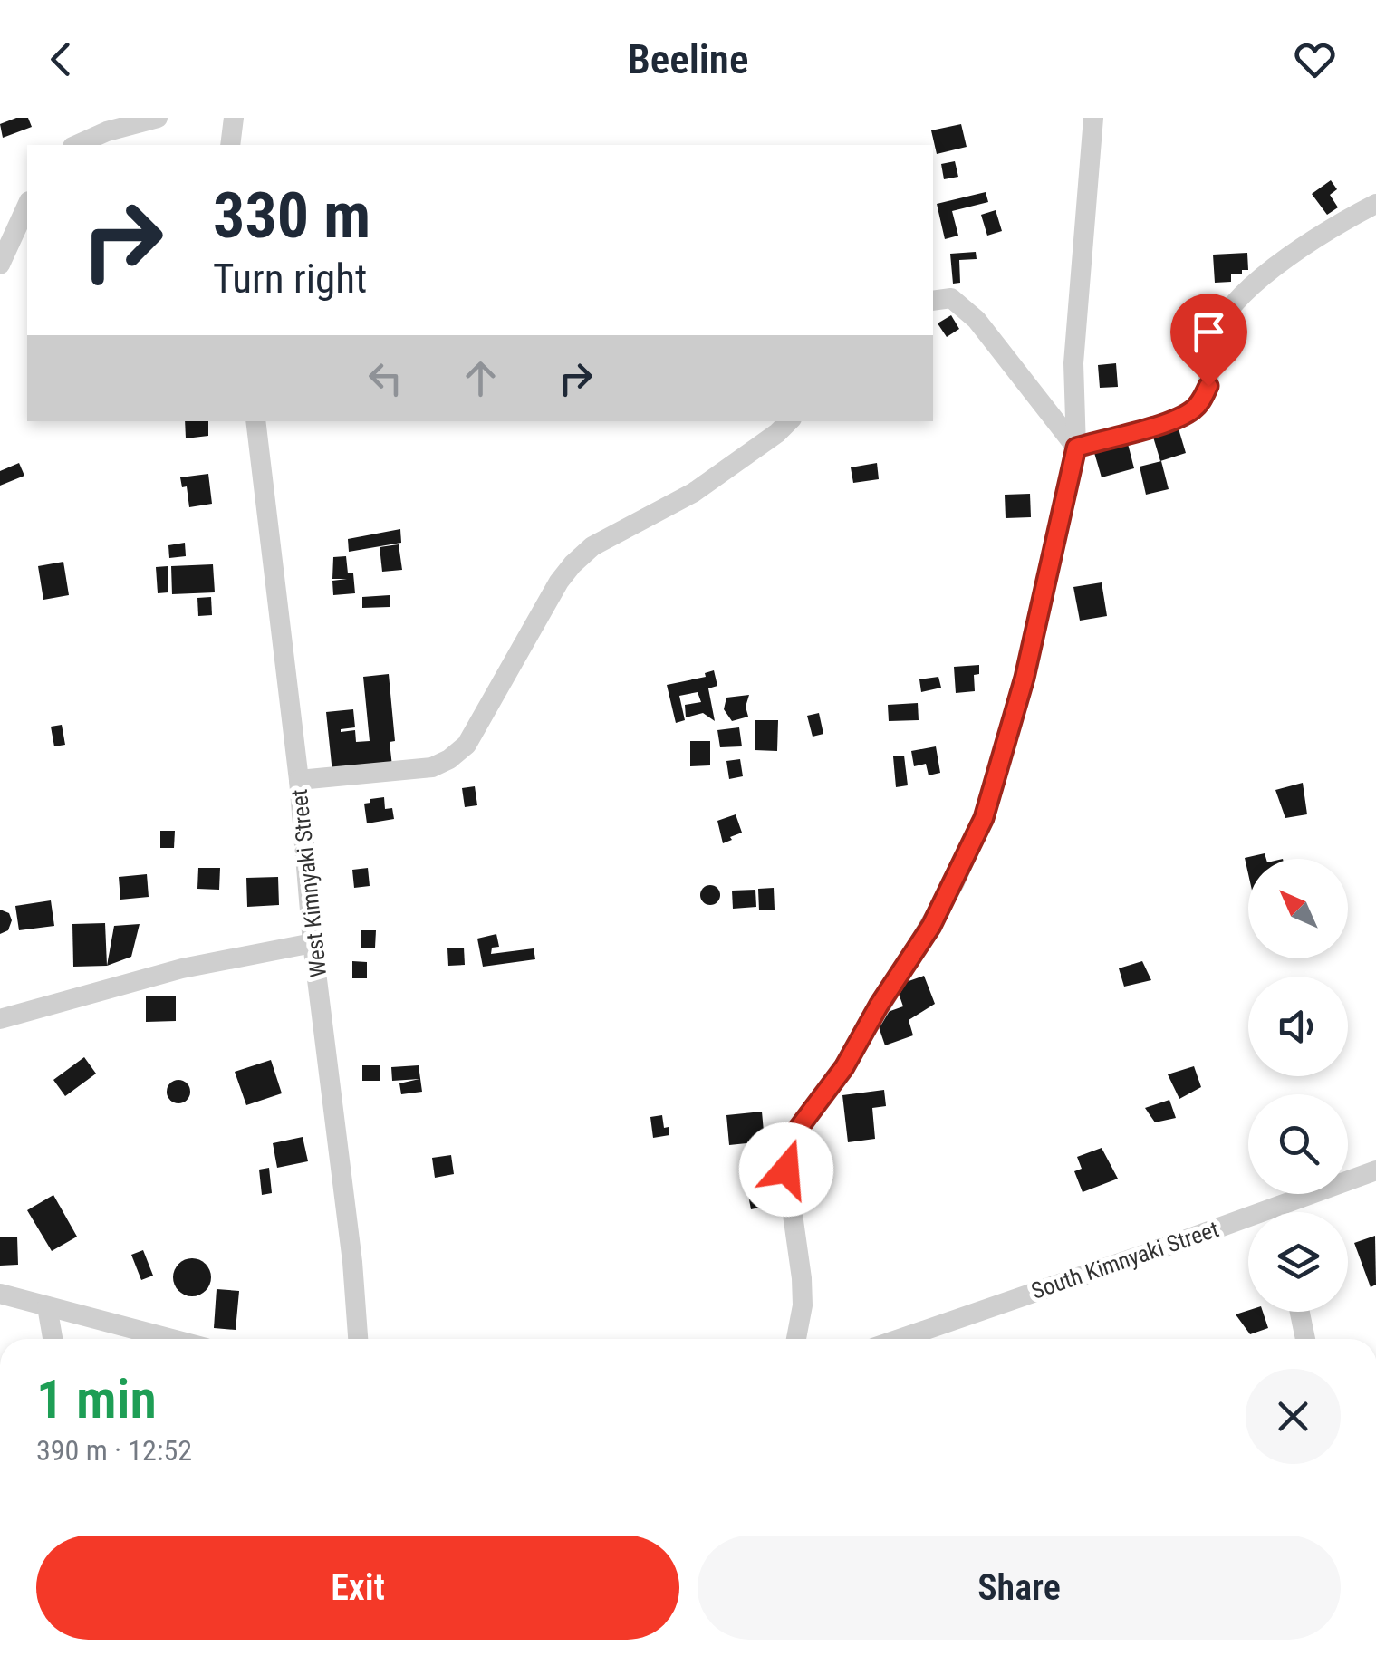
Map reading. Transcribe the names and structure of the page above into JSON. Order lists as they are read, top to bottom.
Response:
{
  "streets": {
    "street": ["West Kimnyaki Street", "South Kimnyaki Street"]
  },
  "north": "top left",
  "page": {
    "header": "Beeline",
    "turn": ["330 m", "Turn right"],
    "heading": ["1 min", "390 m · 12:52"],
    "buttons": ["Exit", "Share"]
  }
}
